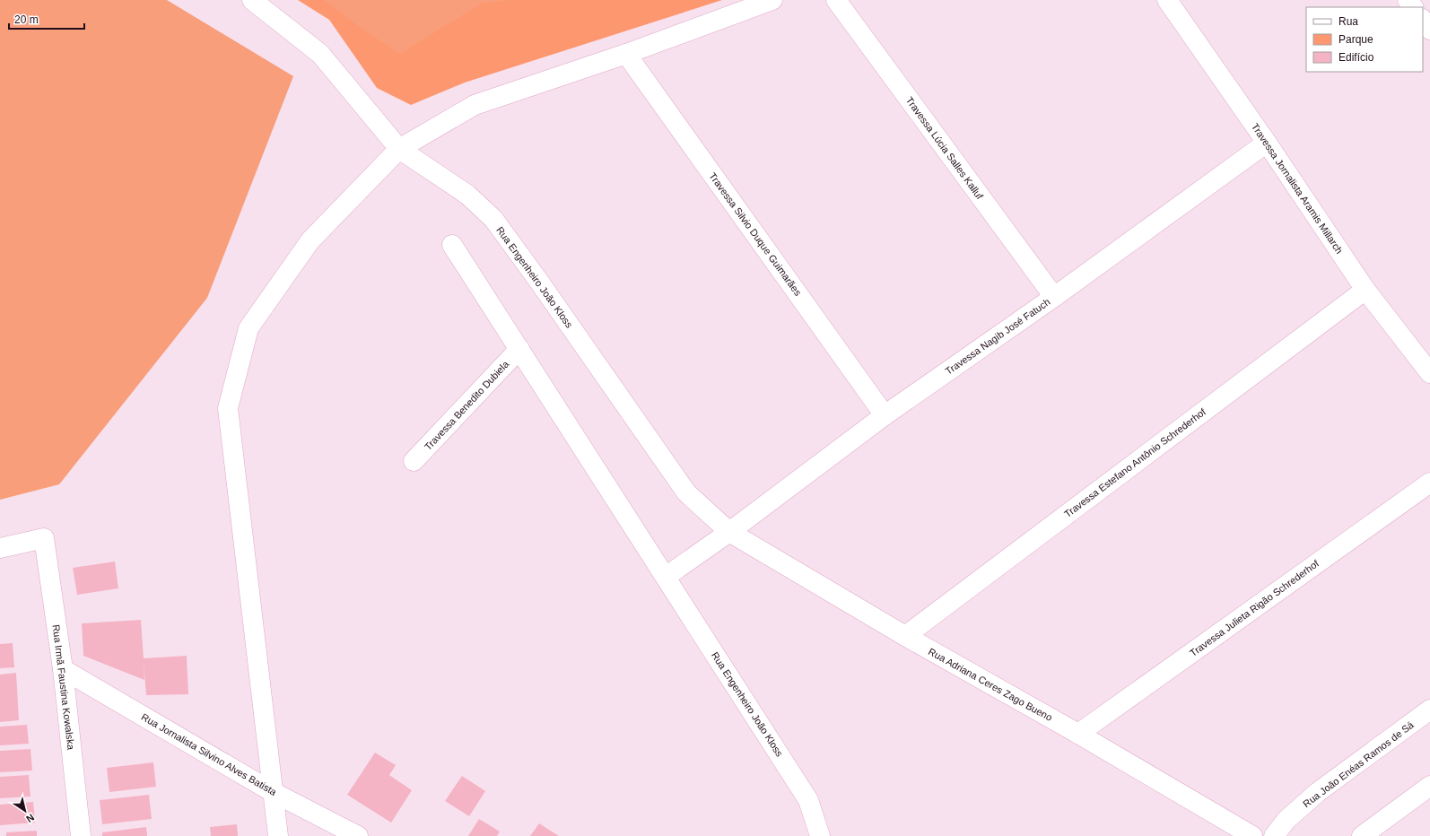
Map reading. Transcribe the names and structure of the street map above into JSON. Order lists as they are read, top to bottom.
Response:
{
  "streets": {
    "street": [
      "Travessa Lúcia Salles Kalluf",
      "Travessa Jornalista Aramis Millarch",
      "Travessa Silvio Duque Guimarães",
      "Rua Engenheiro João Kloss",
      "Travessa Nagib José Fatuch",
      "Travessa Benedito Dubiela",
      "Travessa Estefano Antônio Schrederhof",
      "Travessa Julieta Rigão Schrederhof",
      "Rua Adriana Ceres Zago Bueno",
      "Rua Irmã Faustina Kowalska",
      "Rua Jornalista Silvino Alves Batista",
      "Rua João Enéas Ramos de Sá"
    ]
  },
  "crossings": [
    ["Travessa Lúcia Salles Kalluf", "Travessa Nagib José Fatuch"],
    ["Travessa Jornalista Aramis Millarch", "Travessa Nagib José Fatuch"],
    ["Travessa Jornalista Aramis Millarch", "Travessa Estefano Antônio Schrederhof"],
    ["Travessa Silvio Duque Guimarães", "Travessa Nagib José Fatuch"],
    ["Rua Engenheiro João Kloss", "Travessa Nagib José Fatuch"],
    ["Rua Engenheiro João Kloss", "Travessa Benedito Dubiela"],
    ["Rua Engenheiro João Kloss", "Rua Adriana Ceres Zago Bueno"],
    ["Travessa Nagib José Fatuch", "Rua Adriana Ceres Zago Bueno"],
    ["Travessa Estefano Antônio Schrederhof", "Rua Adriana Ceres Zago Bueno"],
    ["Travessa Julieta Rigão Schrederhof", "Rua Adriana Ceres Zago Bueno"],
    ["Rua Irmã Faustina Kowalska", "Rua Jornalista Silvino Alves Batista"]
  ],
  "legend": ["Rua", "Parque", "Edifício"],
  "scale_bar": "20 m",
  "north": "bottom right"
}
